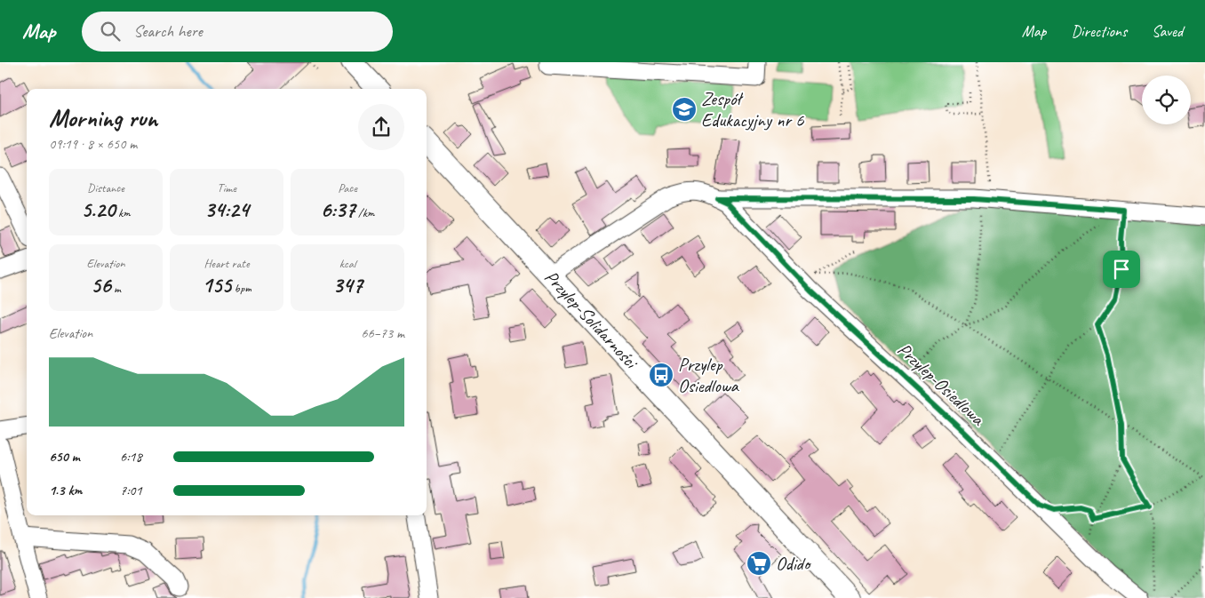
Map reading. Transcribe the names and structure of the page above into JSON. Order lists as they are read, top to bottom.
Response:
{
  "streets": {
    "main road": ["Przylep-Solidarności"],
    "street": ["Przylep-Osiedlowa"]
  },
  "crossings": [
    ["Przylep-Solidarności", "Przylep-Osiedlowa"]
  ],
  "places": {
    "school or university": ["Zespół Edukacyjny nr 6"],
    "bus stop": ["Przylep Osiedlowa"],
    "supermarket": ["Odido"]
  },
  "page": {
    "header": "Map",
    "search": "Search here",
    "nav": ["Map", "Directions", "Saved"],
    "heading": ["Morning run", "09:19 · 8 × 650 m"],
    "stats": [
      ["Distance", "5.20 km"],
      ["Time", "34:24"],
      ["Pace", "6:37 /km"],
      ["Elevation", "56 m"],
      ["Heart rate", "155 bpm"],
      ["kcal", "347"]
    ],
    "chart": ["Elevation", "66–73 m"],
    "list": [
      {
        "name": "650 m",
        "note": "6:18"
      },
      {
        "name": "1.3 km",
        "note": "7:01"
      }
    ]
  }
}
